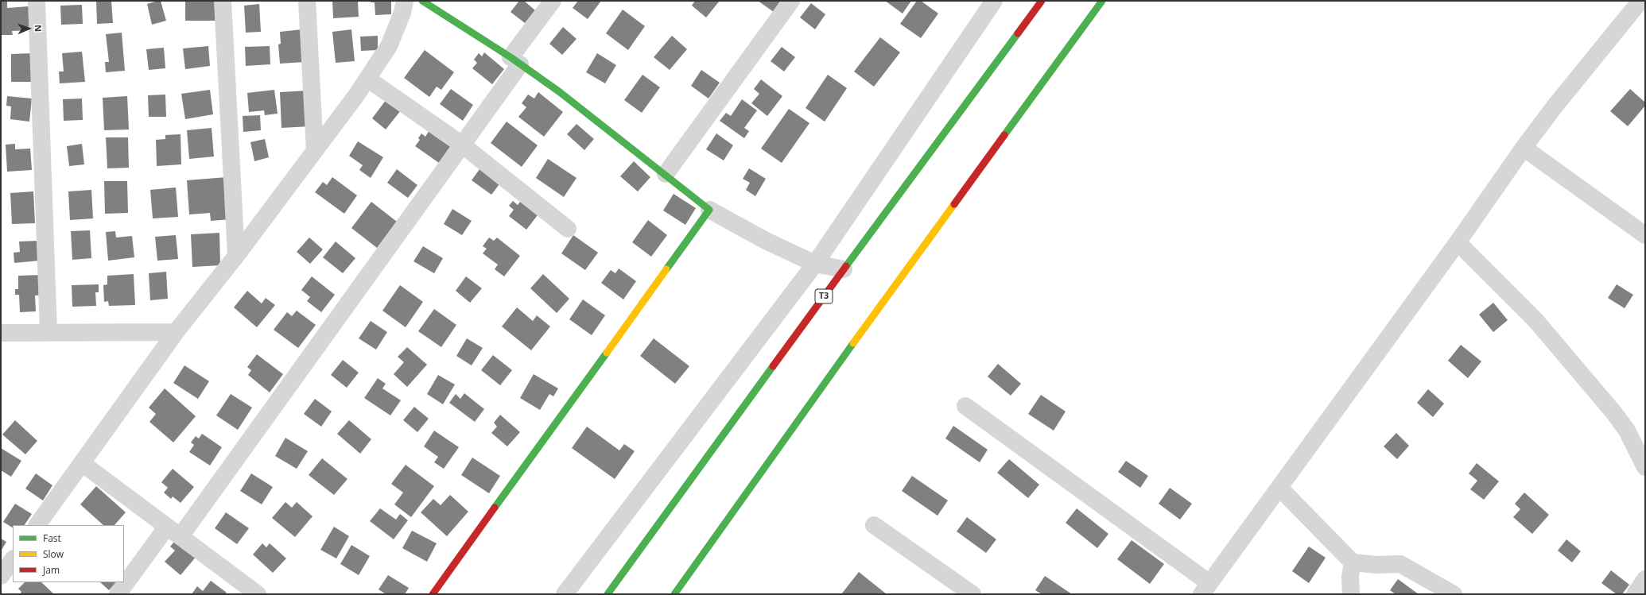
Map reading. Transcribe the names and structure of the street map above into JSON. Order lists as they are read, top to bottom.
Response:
{
  "streets": {
    "main road": ["T3"]
  },
  "legend": ["Fast", "Slow", "Jam"],
  "north": "right"
}
